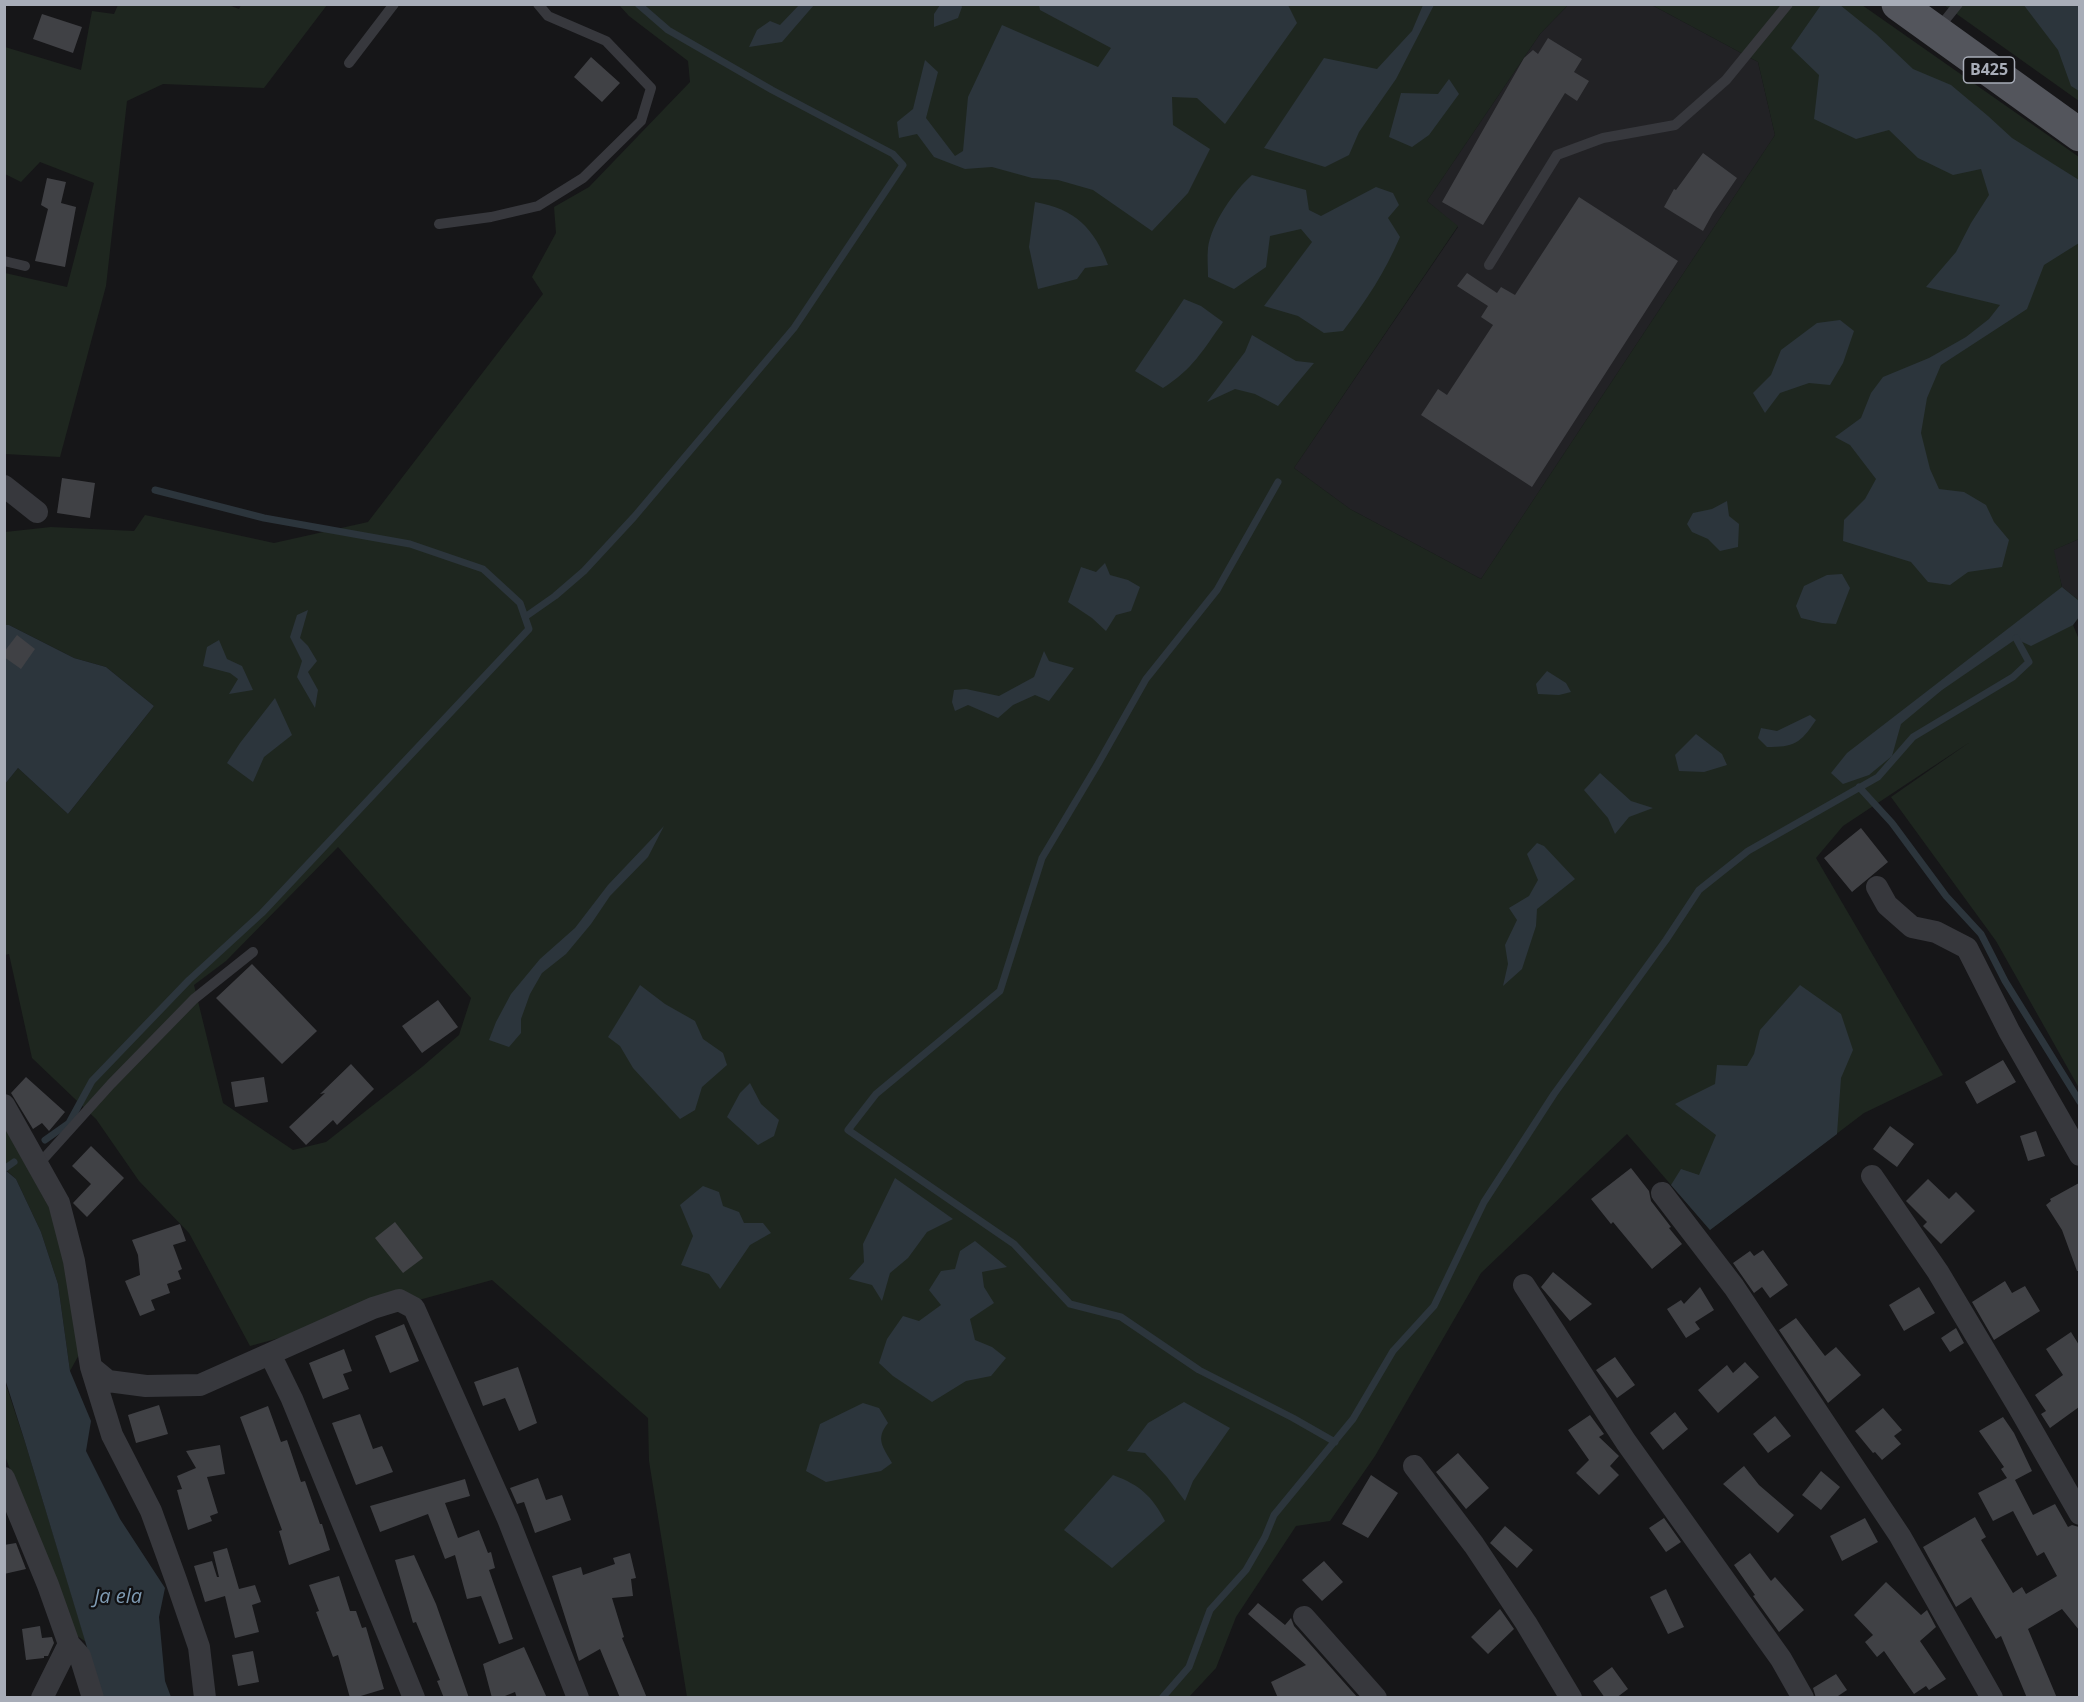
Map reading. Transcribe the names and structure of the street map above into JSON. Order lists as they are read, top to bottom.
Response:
{
  "streets": {
    "main road": ["B425"]
  },
  "water": ["Ja ela"]
}
